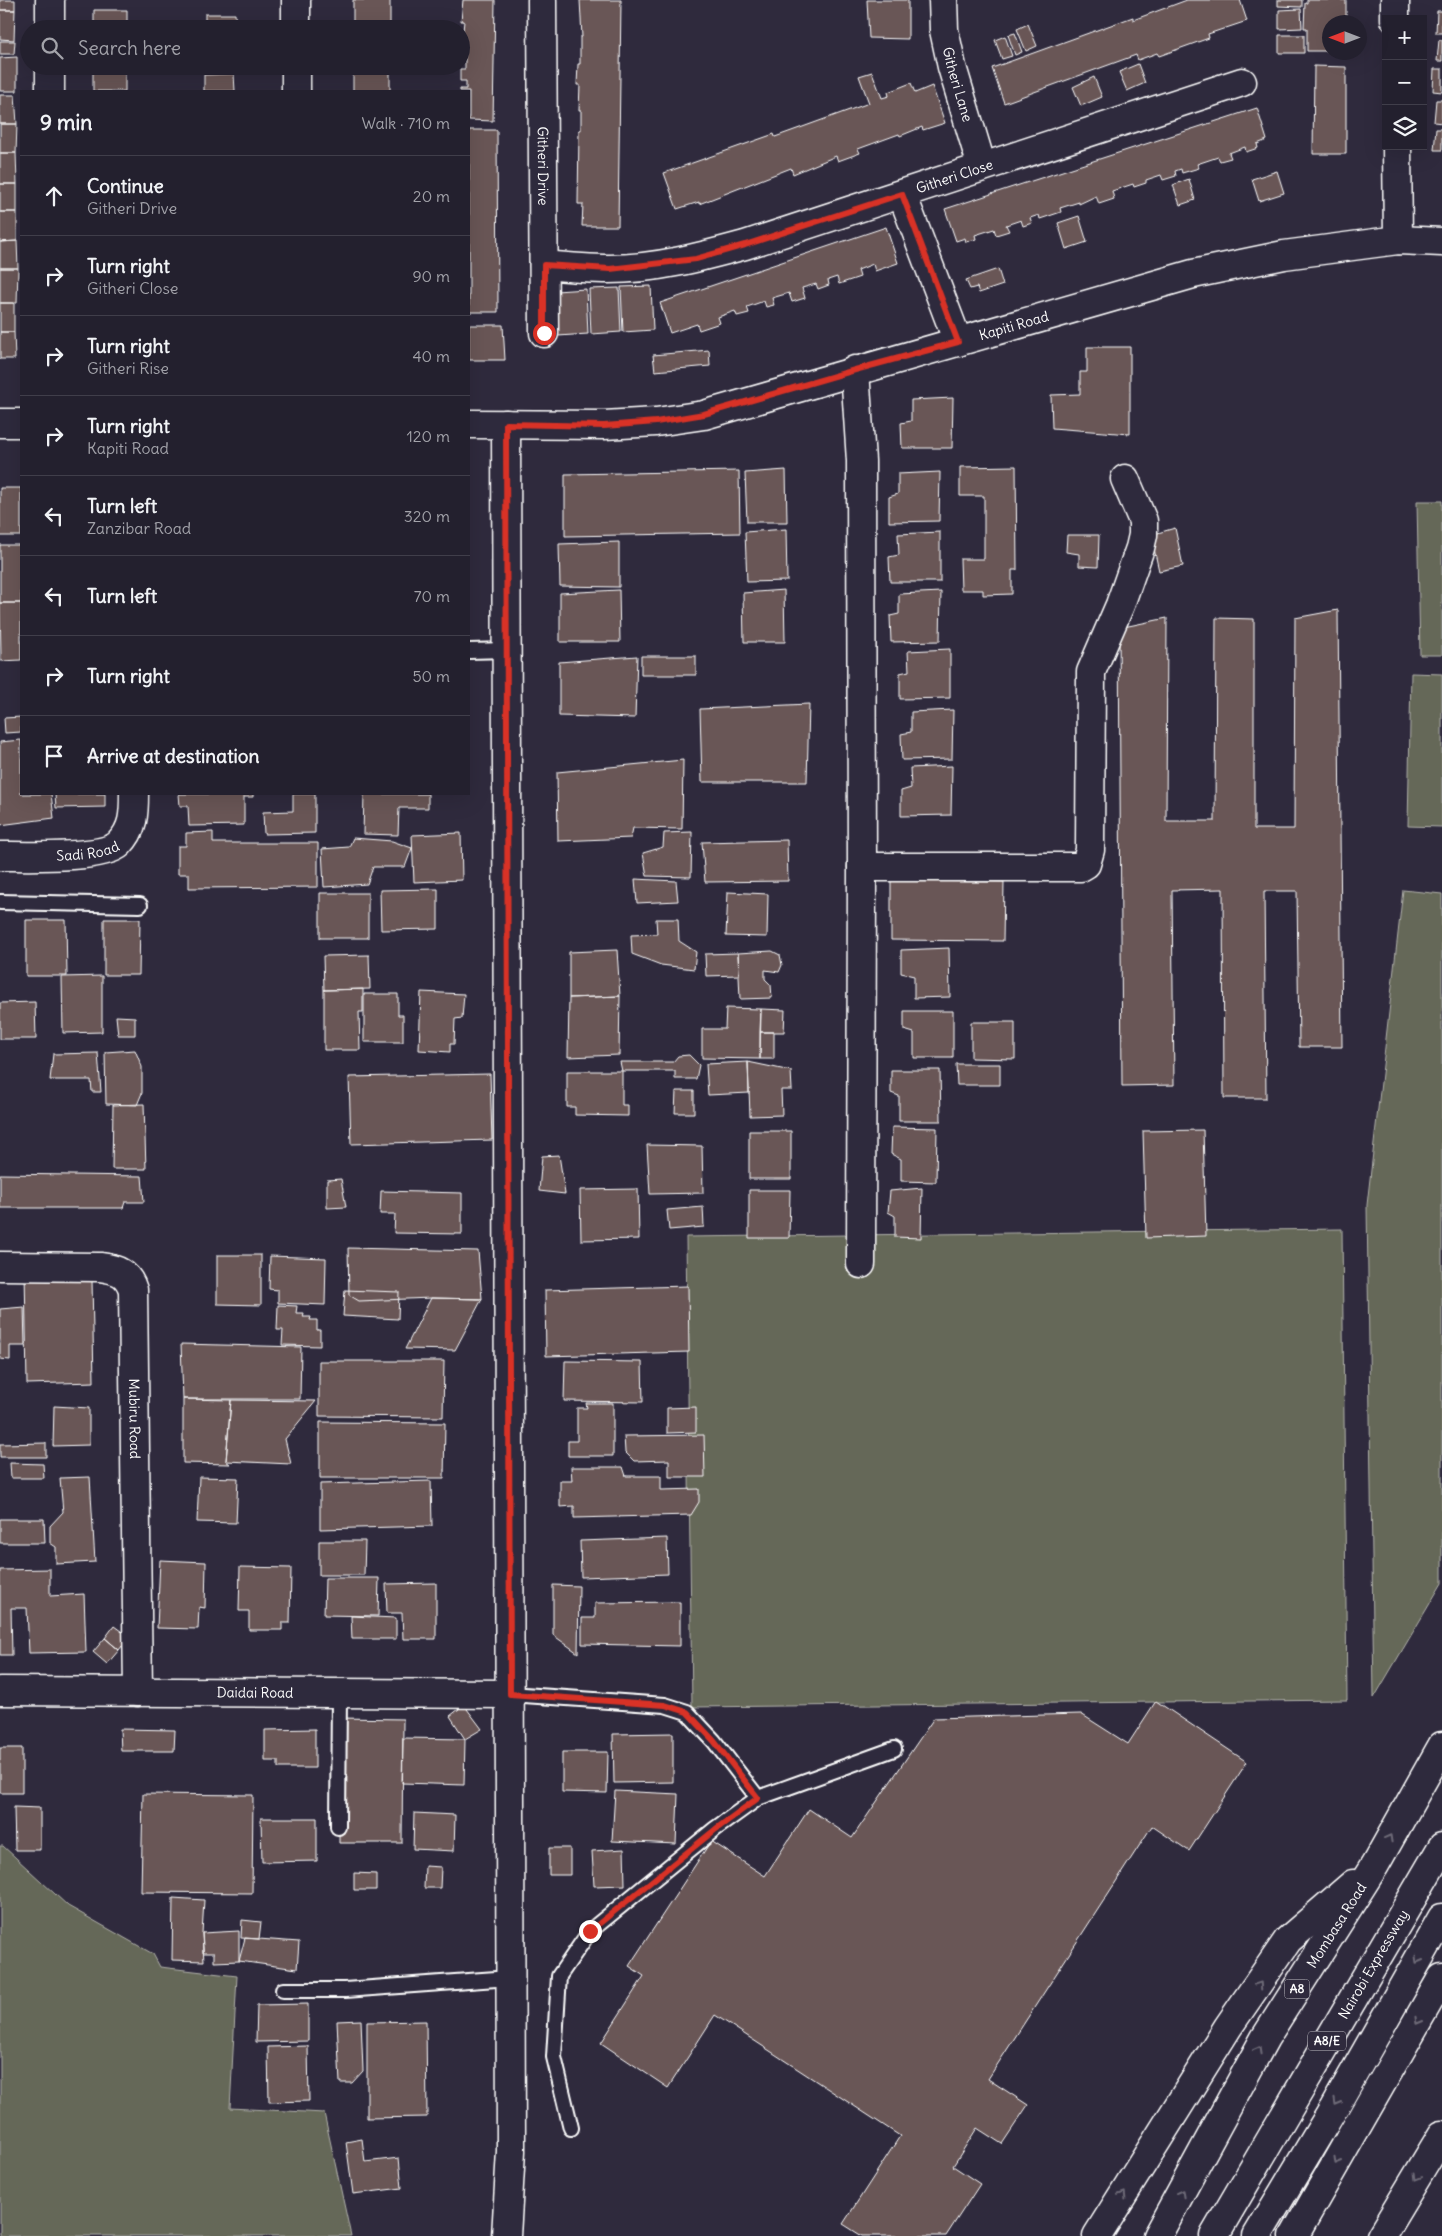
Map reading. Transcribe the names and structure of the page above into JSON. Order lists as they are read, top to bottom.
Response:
{
  "streets": {
    "main road": [
      "Githeri Lane",
      "Githeri Drive",
      "Githeri Close",
      "Kapiti Road",
      "Sadi Road",
      "Mubiru Road",
      "Daidai Road",
      "Mombasa Road",
      "Nairobi Expressway",
      "A8",
      "A8/E"
    ]
  },
  "crossings": [
    ["Githeri Lane", "Githeri Close"],
    ["Githeri Drive", "Githeri Close"],
    ["Mubiru Road", "Daidai Road"]
  ],
  "north": "left",
  "page": {
    "map_buttons": ["+", "−"],
    "search": "Search here",
    "heading": ["9 min", "Walk · 710 m"],
    "list": [
      ["Continue", "Githeri Drive", "20 m"],
      ["Turn right", "Githeri Close", "90 m"],
      ["Turn right", "Githeri Rise", "40 m"],
      ["Turn right", "Kapiti Road", "120 m"],
      ["Turn left", "Zanzibar Road", "320 m"],
      ["Turn left", "70 m"],
      ["Turn right", "50 m"],
      "Arrive at destination"
    ]
  }
}
